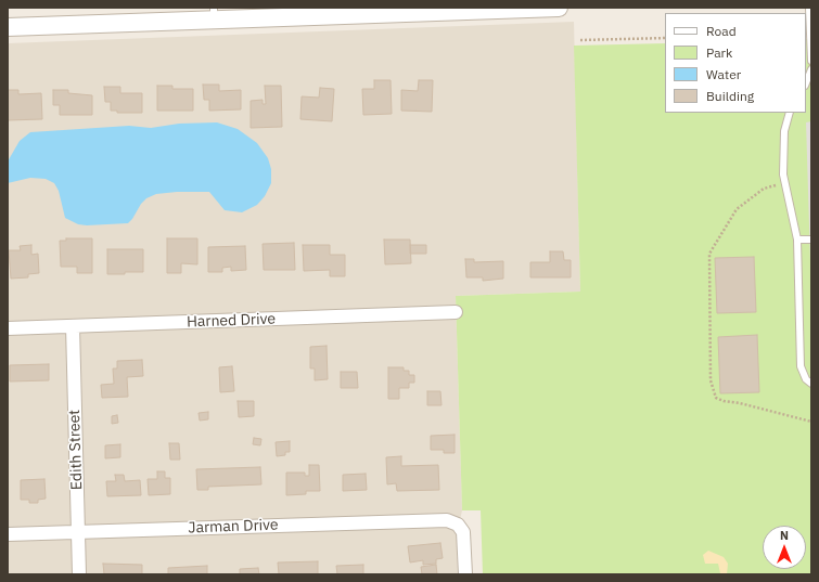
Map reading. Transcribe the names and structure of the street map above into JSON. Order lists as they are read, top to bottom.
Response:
{
  "streets": {
    "street": ["Harned Drive", "Edith Street", "Jarman Drive"]
  },
  "crossings": [
    ["Harned Drive", "Edith Street"],
    ["Edith Street", "Jarman Drive"]
  ],
  "legend": [
    "Road",
    "Park",
    "Water",
    "Building"
  ],
  "north": "top"
}
